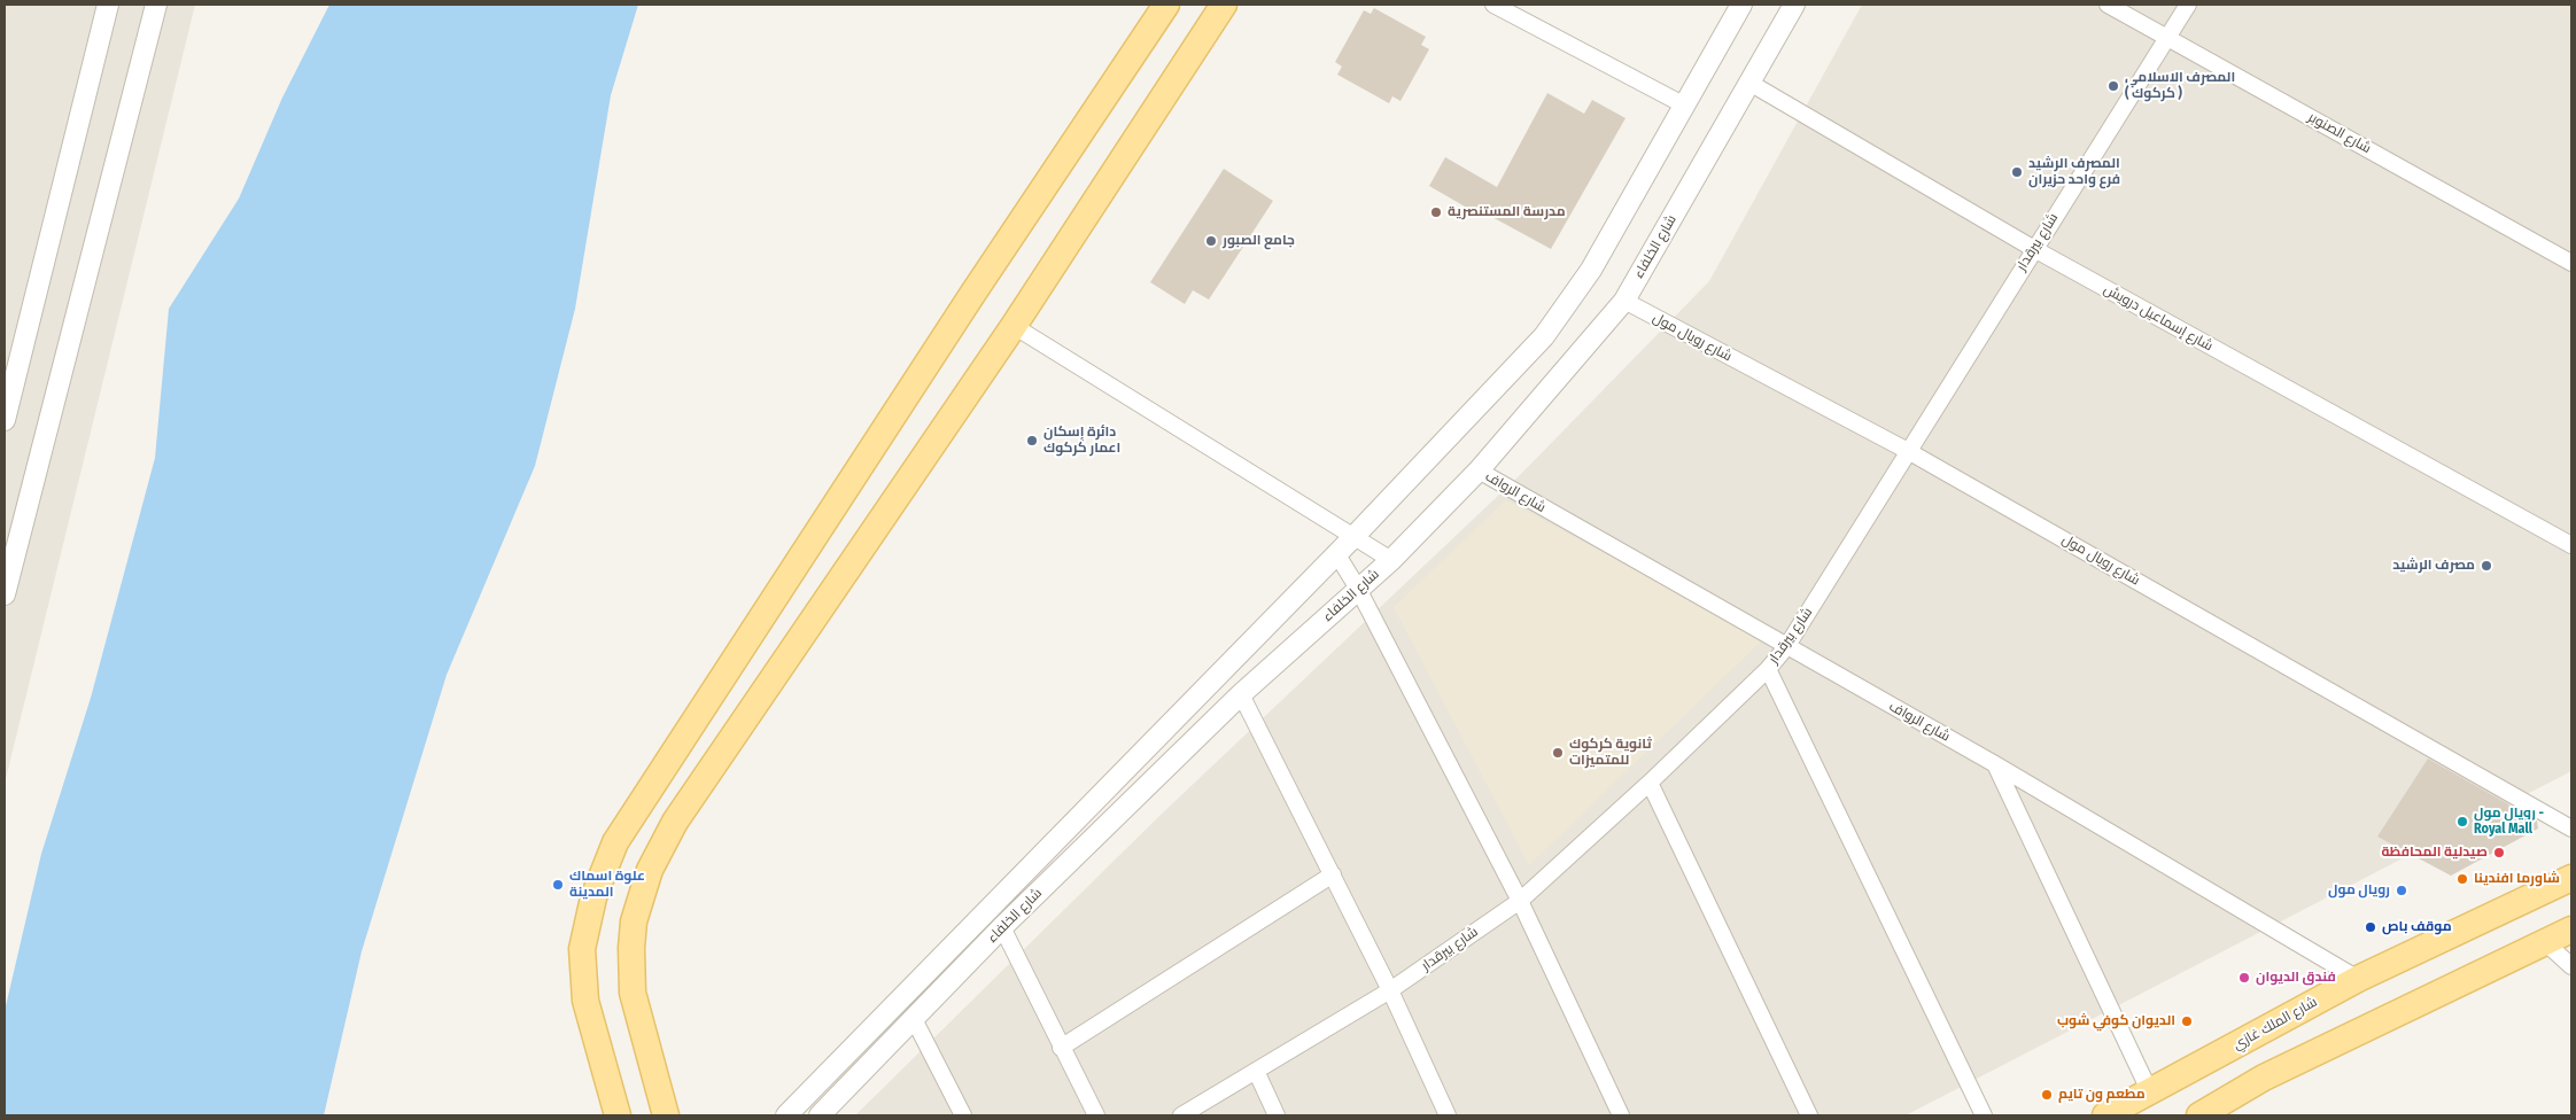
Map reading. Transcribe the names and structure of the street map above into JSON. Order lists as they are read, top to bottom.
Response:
{
  "streets": {
    "main road": ["شارع الملك غازي"],
    "street": [
      "شارع الصنوبر",
      "شارع بيرقدار",
      "شارع الخلفاء",
      "شارع إسماعيل درويش",
      "شارع رويال مول",
      "شارع الرواف"
    ]
  },
  "crossings": [
    ["شارع الصنوبر", "شارع بيرقدار"],
    ["شارع بيرقدار", "شارع إسماعيل درويش"],
    ["شارع بيرقدار", "شارع رويال مول"],
    ["شارع بيرقدار", "شارع الرواف"],
    ["شارع الخلفاء", "شارع إسماعيل درويش"],
    ["شارع الخلفاء", "شارع رويال مول"],
    ["شارع الخلفاء", "شارع الرواف"],
    ["شارع الرواف", "شارع الملك غازي"]
  ],
  "places": [
    "المصرف الاسلامي ( كركوك )",
    "المصرف الرشید فرع واحد حزیران",
    "مدرسة المستنصرية",
    "جامع الصبور",
    "دائرة إسكان اعمار كركوك",
    "مصرف الرشيد",
    "ثانوية كركوك للمتميزات",
    "رويال مول - Royal Mall",
    "صيدلية المحافظة",
    "شاورما افندينا",
    "علوة اسماك المدينة",
    "رويال مول",
    "موقف باص",
    "فندق الديوان",
    "الديوان كوفي شوب",
    "مطعم ون تايم"
  ]
}
